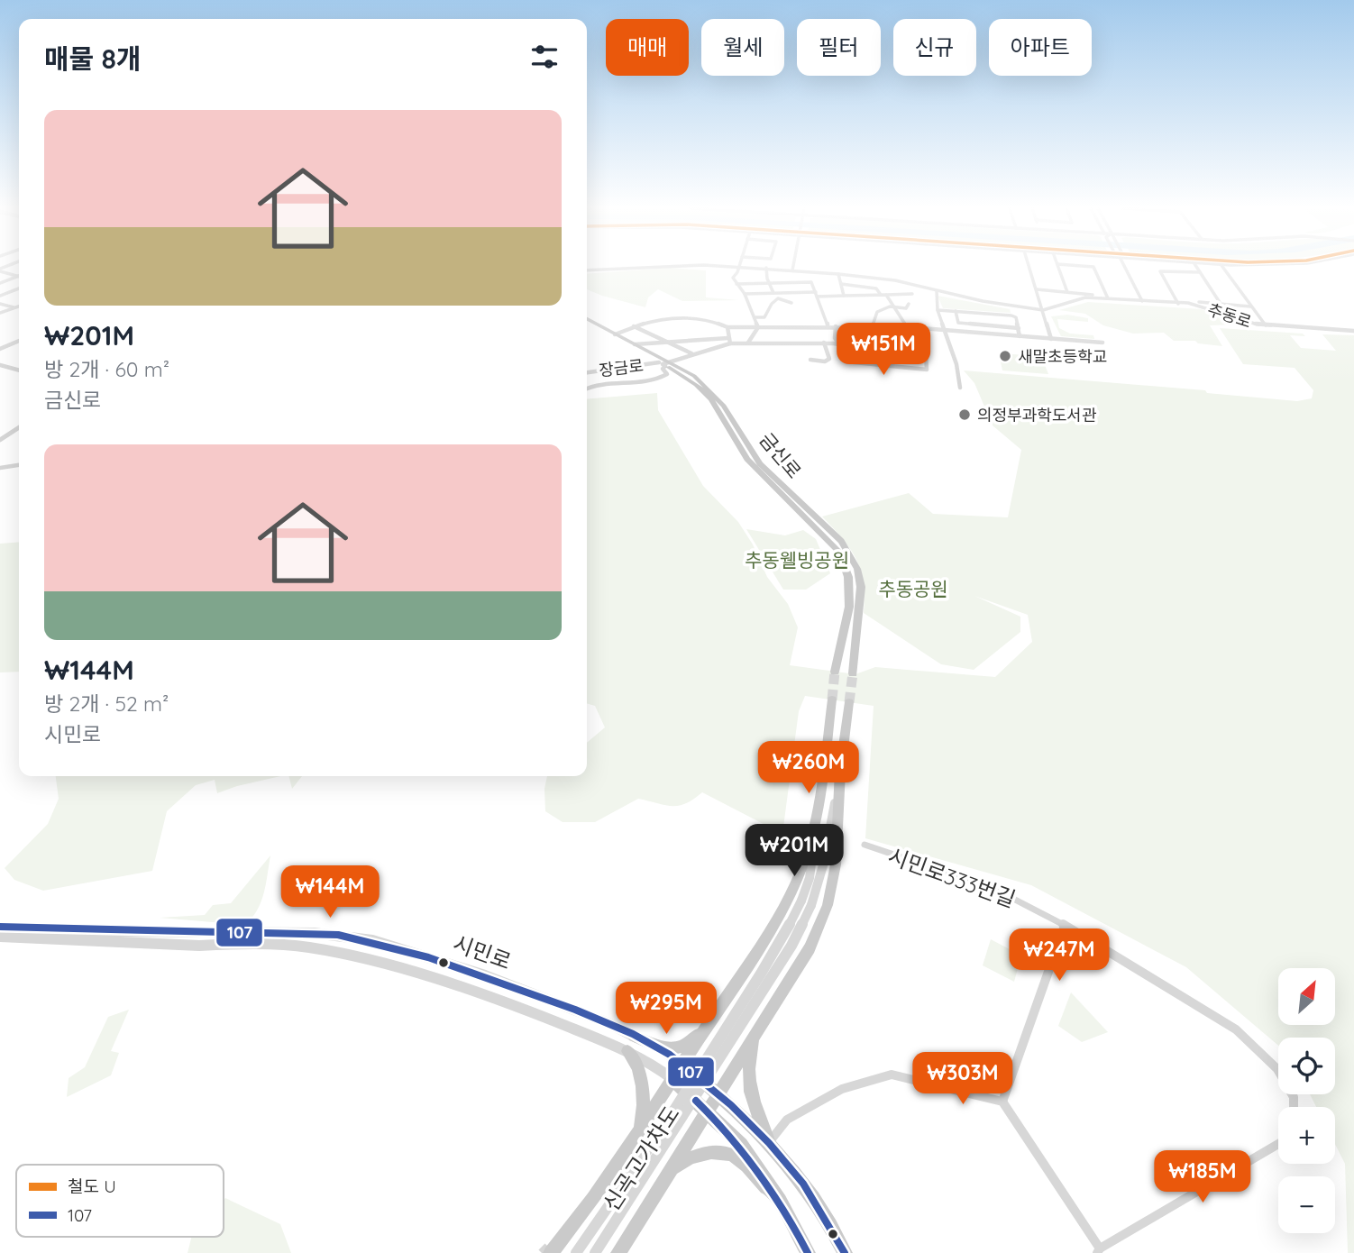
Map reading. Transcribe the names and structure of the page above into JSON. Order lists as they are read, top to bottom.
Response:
{
  "streets": {
    "main road": ["금신로", "시민로"],
    "street": [
      "추동로",
      "장금로",
      "시민로333번길",
      "신곡고가차도"
    ]
  },
  "crossings": [
    ["장금로", "금신로"]
  ],
  "parks": ["추동웰빙공원", "추동공원"],
  "places": ["새말초등학교", "의정부과학도서관"],
  "lines": ["transit line 107"],
  "legend": ["철도 U", "107"],
  "north": "top right",
  "page": {
    "chip": [
      "매매",
      "월세",
      "필터",
      "신규",
      "아파트"
    ],
    "heading": "매물 8개",
    "list": [
      {
        "name": "₩201M",
        "note": "방 2개 · 60 m² · 금신로"
      },
      {
        "name": "₩144M",
        "note": "방 2개 · 52 m² · 시민로"
      }
    ],
    "price": [
      "₩151M",
      "₩260M",
      "₩201M",
      "₩144M",
      "₩247M",
      "₩295M",
      "₩303M",
      "₩185M"
    ],
    "map_buttons": ["+", "−"]
  }
}
